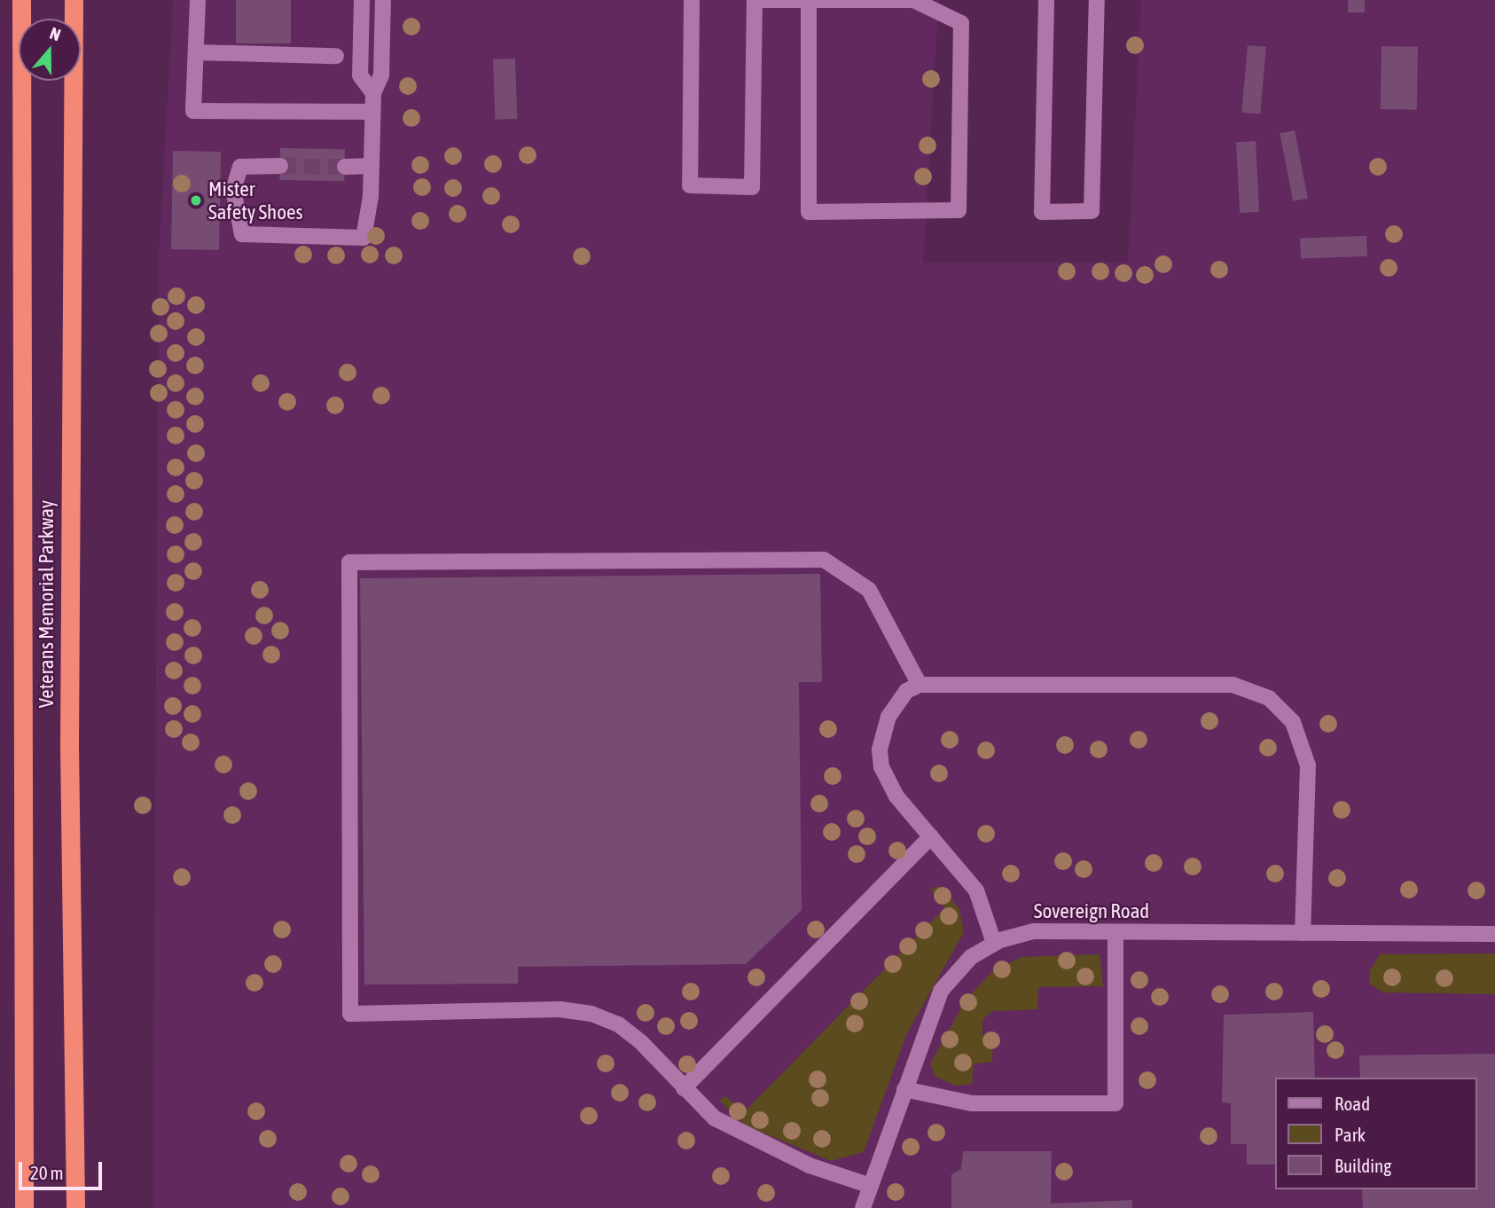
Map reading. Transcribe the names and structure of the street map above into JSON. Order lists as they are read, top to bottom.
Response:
{
  "streets": {
    "highway": ["Veterans Memorial Parkway"],
    "street": ["Sovereign Road"]
  },
  "places": ["Mister Safety Shoes"],
  "legend": ["Road", "Park", "Building"],
  "scale_bar": "20 m",
  "north": "top"
}
